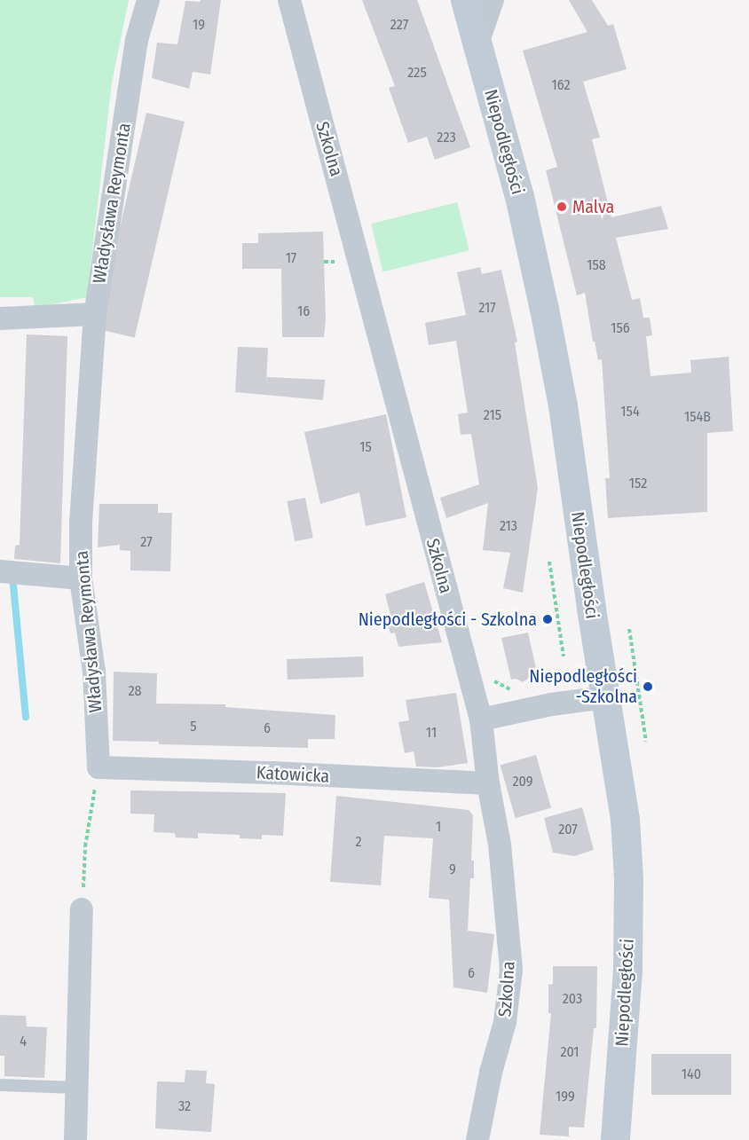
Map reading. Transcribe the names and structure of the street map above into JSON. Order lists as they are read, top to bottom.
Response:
{
  "streets": {
    "main road": ["Niepodległości"],
    "street": ["Szkolna", "Władysława Reymonta", "Katowicka"]
  },
  "crossings": [
    ["Szkolna", "Katowicka"],
    ["Władysława Reymonta", "Katowicka"]
  ],
  "places": ["Malva", "Niepodległości - Szkolna", "Niepodległości -Szkolna"],
  "house_numbers": [
    "19",
    "227",
    "225",
    "162",
    "223",
    "17",
    "158",
    "217",
    "16",
    "156",
    "154",
    "215",
    "154B",
    "15",
    "152",
    "213",
    "27",
    "28",
    "5",
    "6",
    "11",
    "209",
    "1",
    "207",
    "2",
    "9",
    "6",
    "203",
    "4",
    "201",
    "140",
    "199",
    "32"
  ]
}
